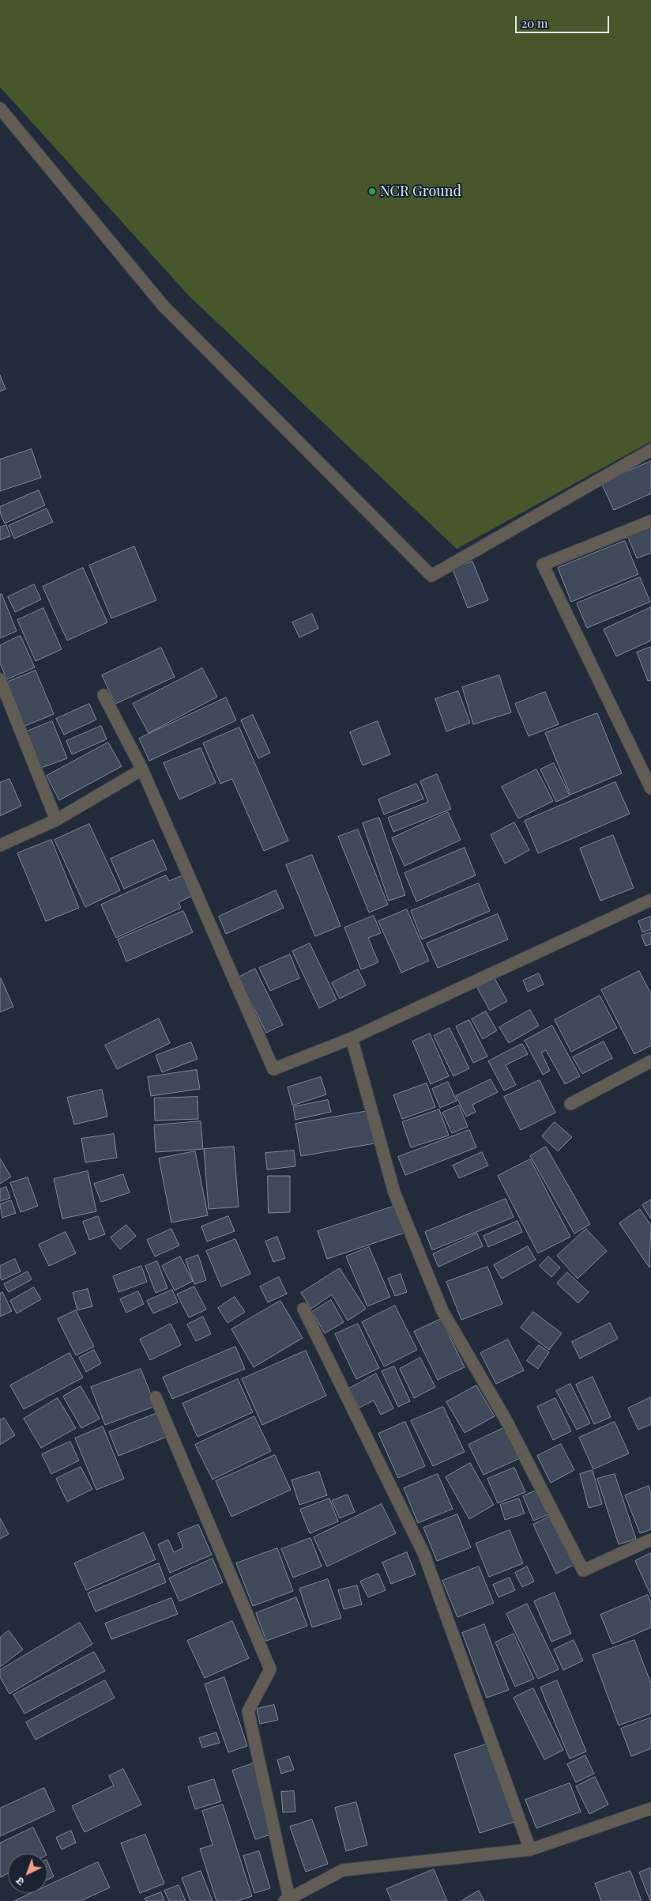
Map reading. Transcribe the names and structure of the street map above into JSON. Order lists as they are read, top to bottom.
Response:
{
  "places": ["NCR Ground"],
  "scale_bar": "20 m",
  "north": "bottom left"
}
